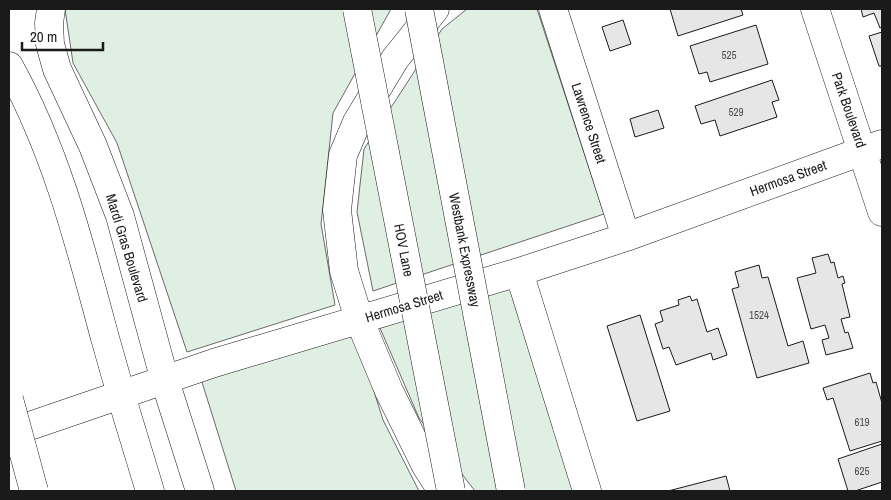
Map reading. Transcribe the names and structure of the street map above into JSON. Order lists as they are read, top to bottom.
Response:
{
  "streets": {
    "main road": [
      "Park Boulevard",
      "Lawrence Street",
      "Hermosa Street",
      "Mardi Gras Boulevard",
      "HOV Lane",
      "Westbank Expressway"
    ]
  },
  "crossings": [
    ["Park Boulevard", "Hermosa Street"],
    ["Lawrence Street", "Hermosa Street"],
    ["Hermosa Street", "Mardi Gras Boulevard"]
  ],
  "house_numbers": [
    "525",
    "529",
    "1524",
    "619",
    "625"
  ],
  "scale_bar": "20 m"
}
